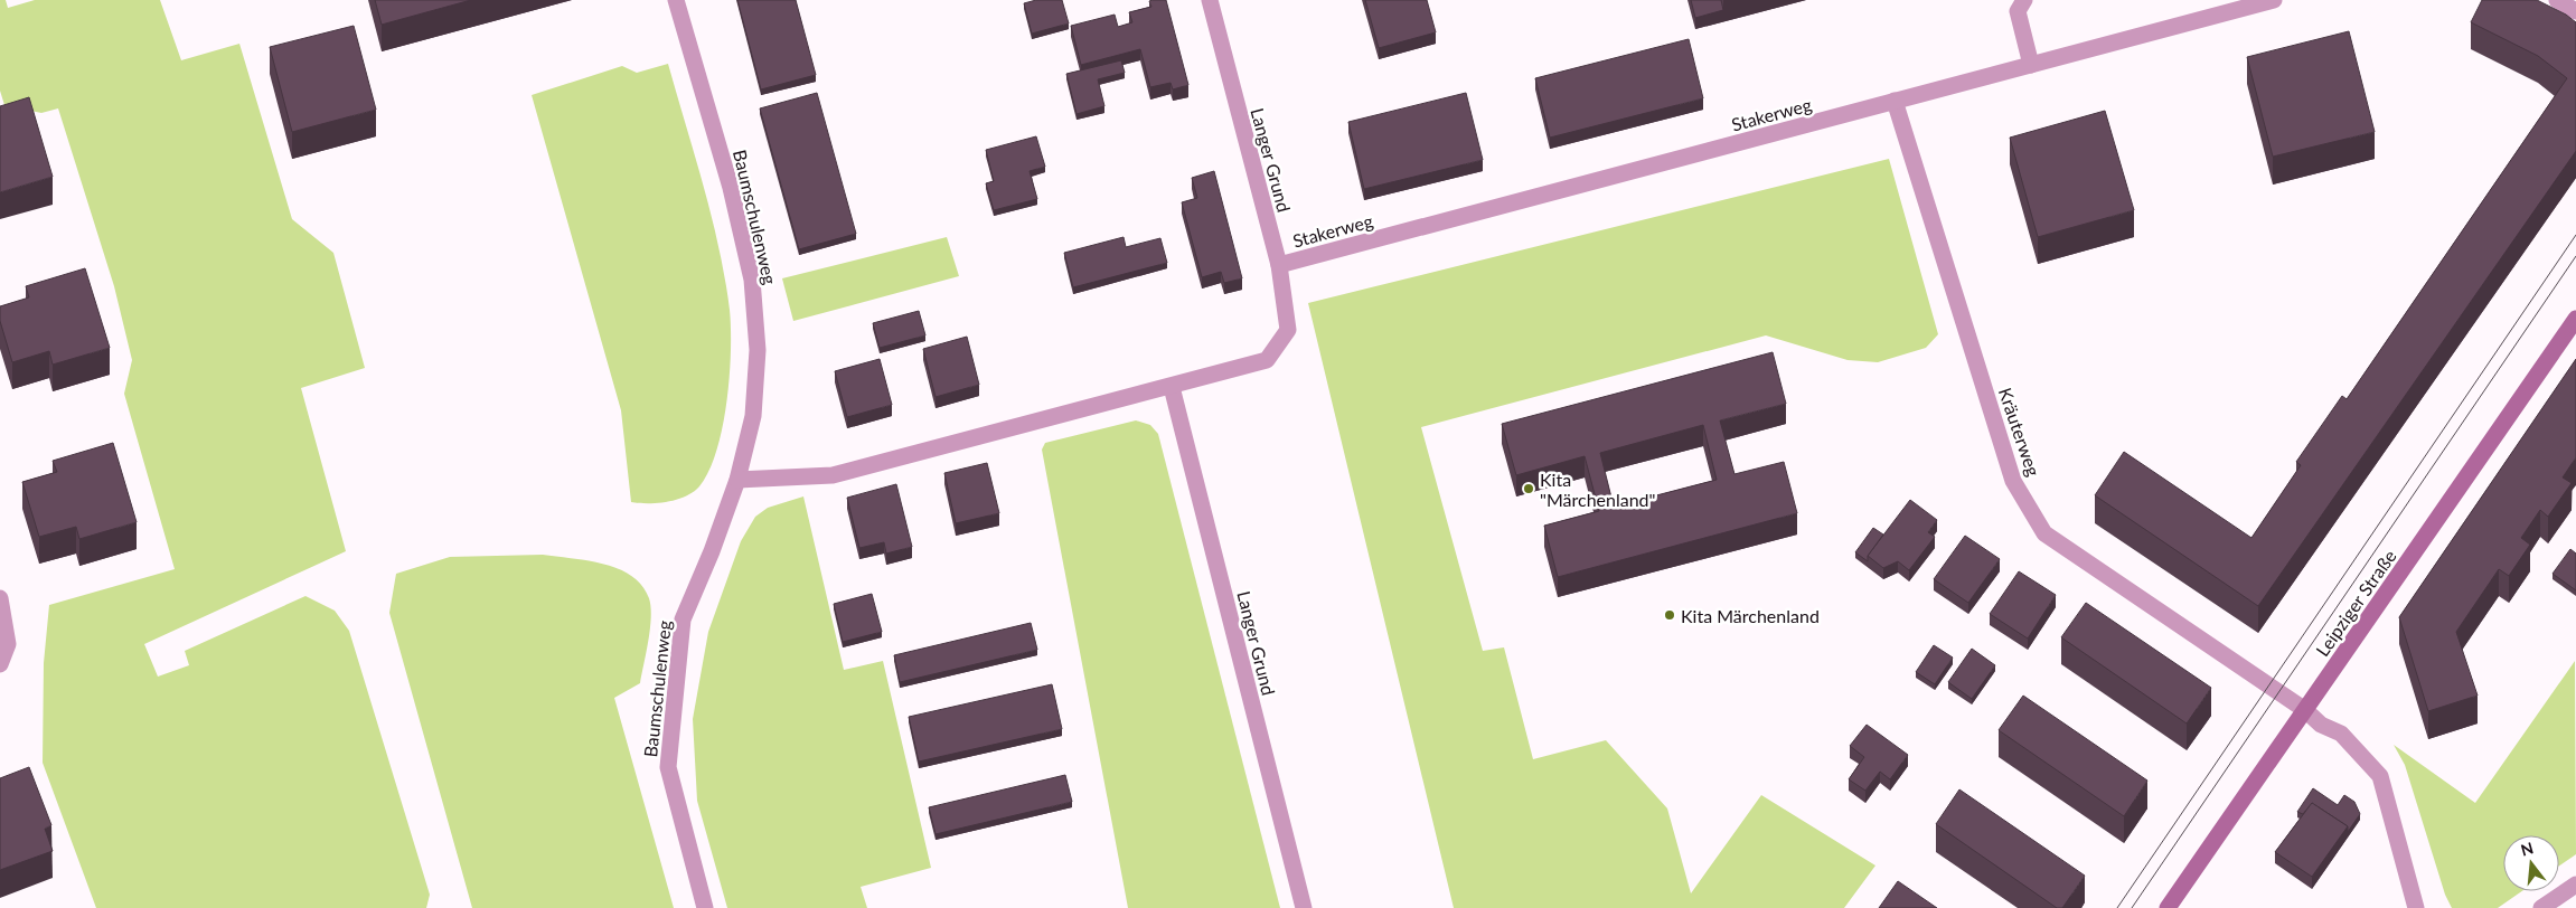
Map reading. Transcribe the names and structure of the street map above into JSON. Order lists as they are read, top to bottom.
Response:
{
  "streets": {
    "street": [
      "Stakerweg",
      "Langer Grund",
      "Baumschulenweg",
      "Kräuterweg",
      "Leipziger Straße"
    ]
  },
  "crossings": [
    ["Stakerweg", "Langer Grund"],
    ["Stakerweg", "Kräuterweg"],
    ["Langer Grund", "Baumschulenweg"],
    ["Kräuterweg", "Leipziger Straße"]
  ],
  "places": ["Kita \"Märchenland\"", "Kita Märchenland"],
  "north": "top"
}
